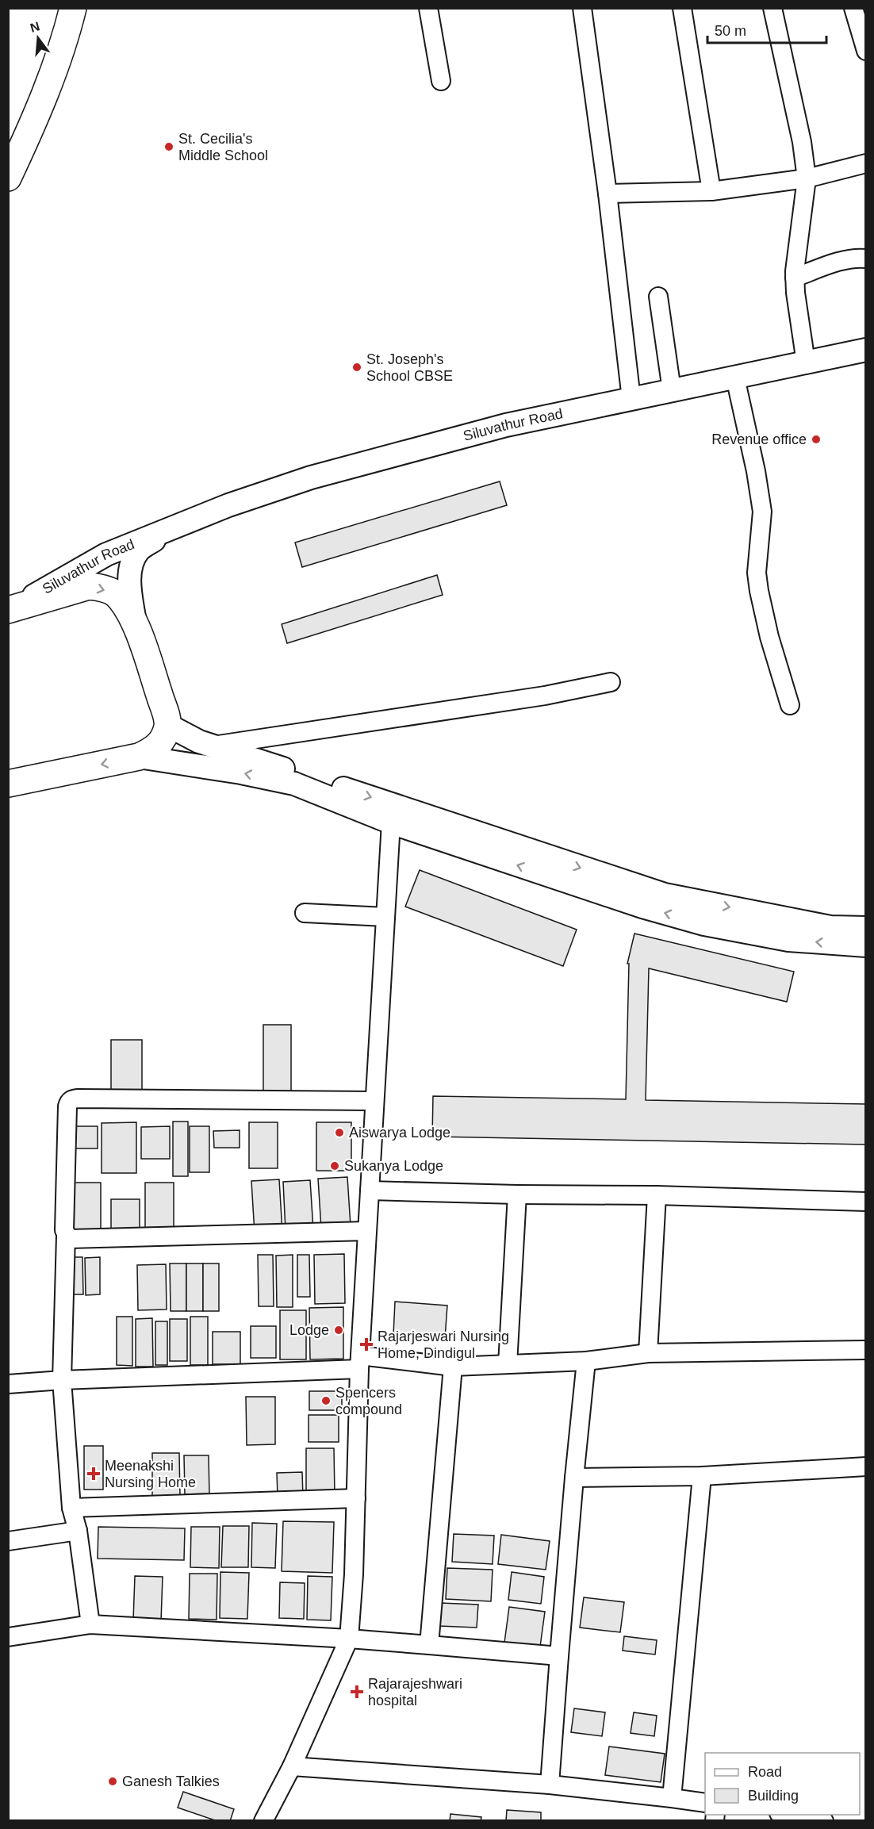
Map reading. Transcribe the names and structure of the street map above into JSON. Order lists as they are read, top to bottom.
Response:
{
  "streets": {
    "main road": ["Siluvathur Road"]
  },
  "places": {
    "other": [
      "St. Cecilia's Middle School",
      "St. Joseph's School CBSE",
      "Revenue office",
      "Aiswarya Lodge",
      "Sukanya Lodge",
      "Lodge",
      "Spencers compound",
      "Ganesh Talkies"
    ],
    "health": ["Rajarjeswari Nursing Home, Dindigul", "Meenakshi Nursing Home", "Rajarajeshwari hospital"]
  },
  "legend": ["Road", "Building"],
  "scale_bar": "50 m",
  "north": "top"
}
